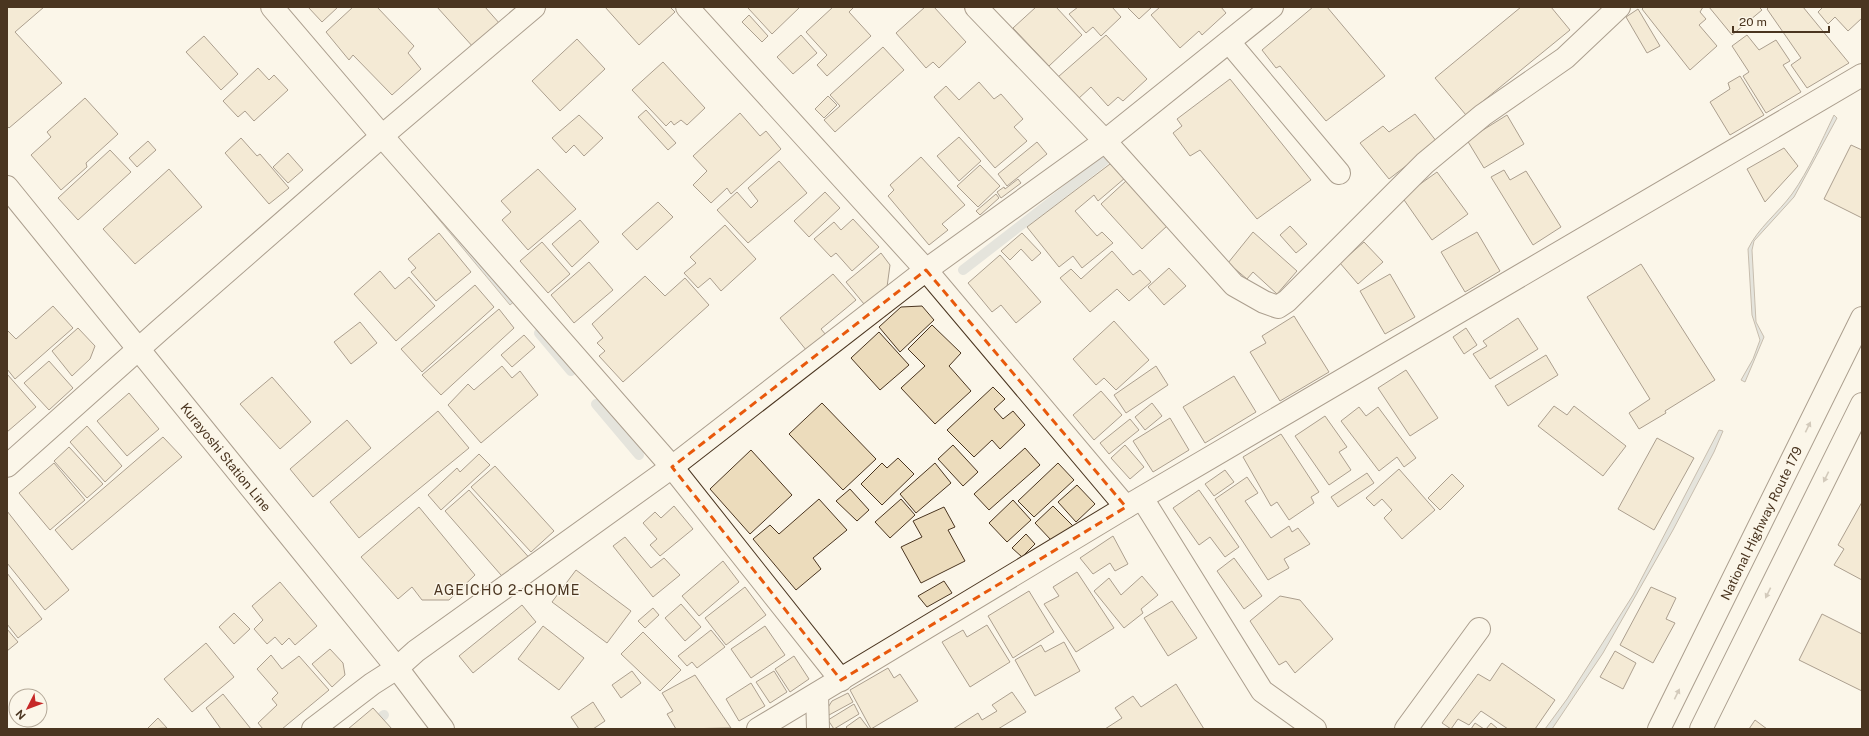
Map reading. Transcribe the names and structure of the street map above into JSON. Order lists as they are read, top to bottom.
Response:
{
  "streets": {
    "main road": ["Kurayoshi Station Line", "National Highway Route 179"]
  },
  "districts": ["AGEICHO 2-CHOME"],
  "scale_bar": "20 m",
  "north": "bottom left"
}
